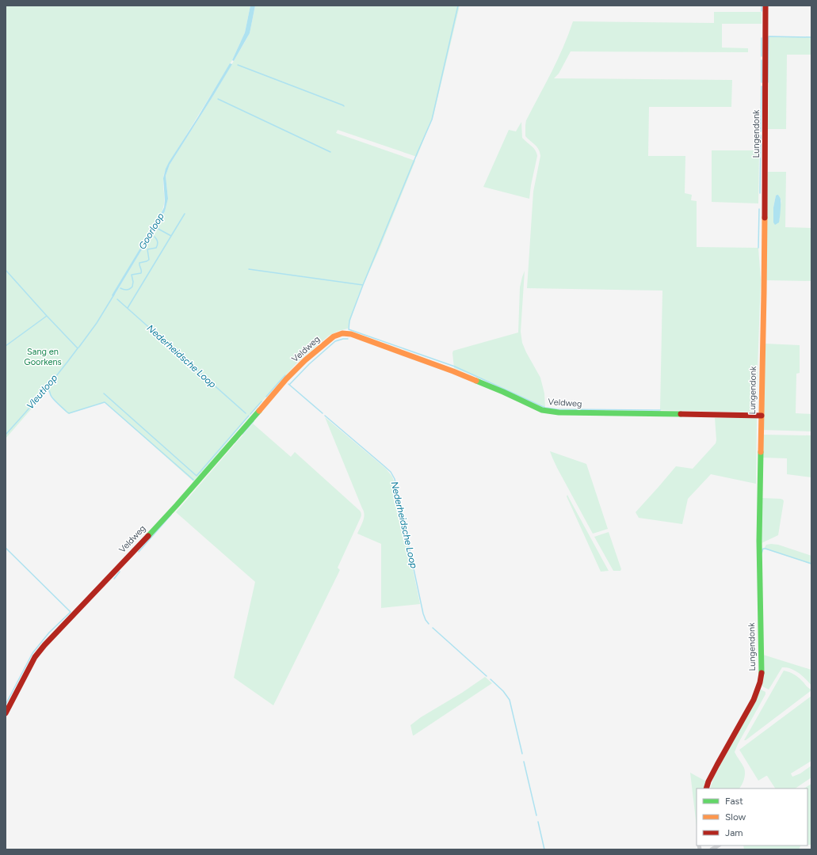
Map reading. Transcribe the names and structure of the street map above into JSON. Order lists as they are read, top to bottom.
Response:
{
  "streets": {
    "street": ["Lungendonk", "Veldweg"]
  },
  "crossings": [
    ["Lungendonk", "Veldweg"]
  ],
  "water": ["Goorloop", "Nederheidsche Loop", "Vleutloop"],
  "parks": ["Sang en Goorkens"],
  "legend": ["Fast", "Slow", "Jam"]
}
